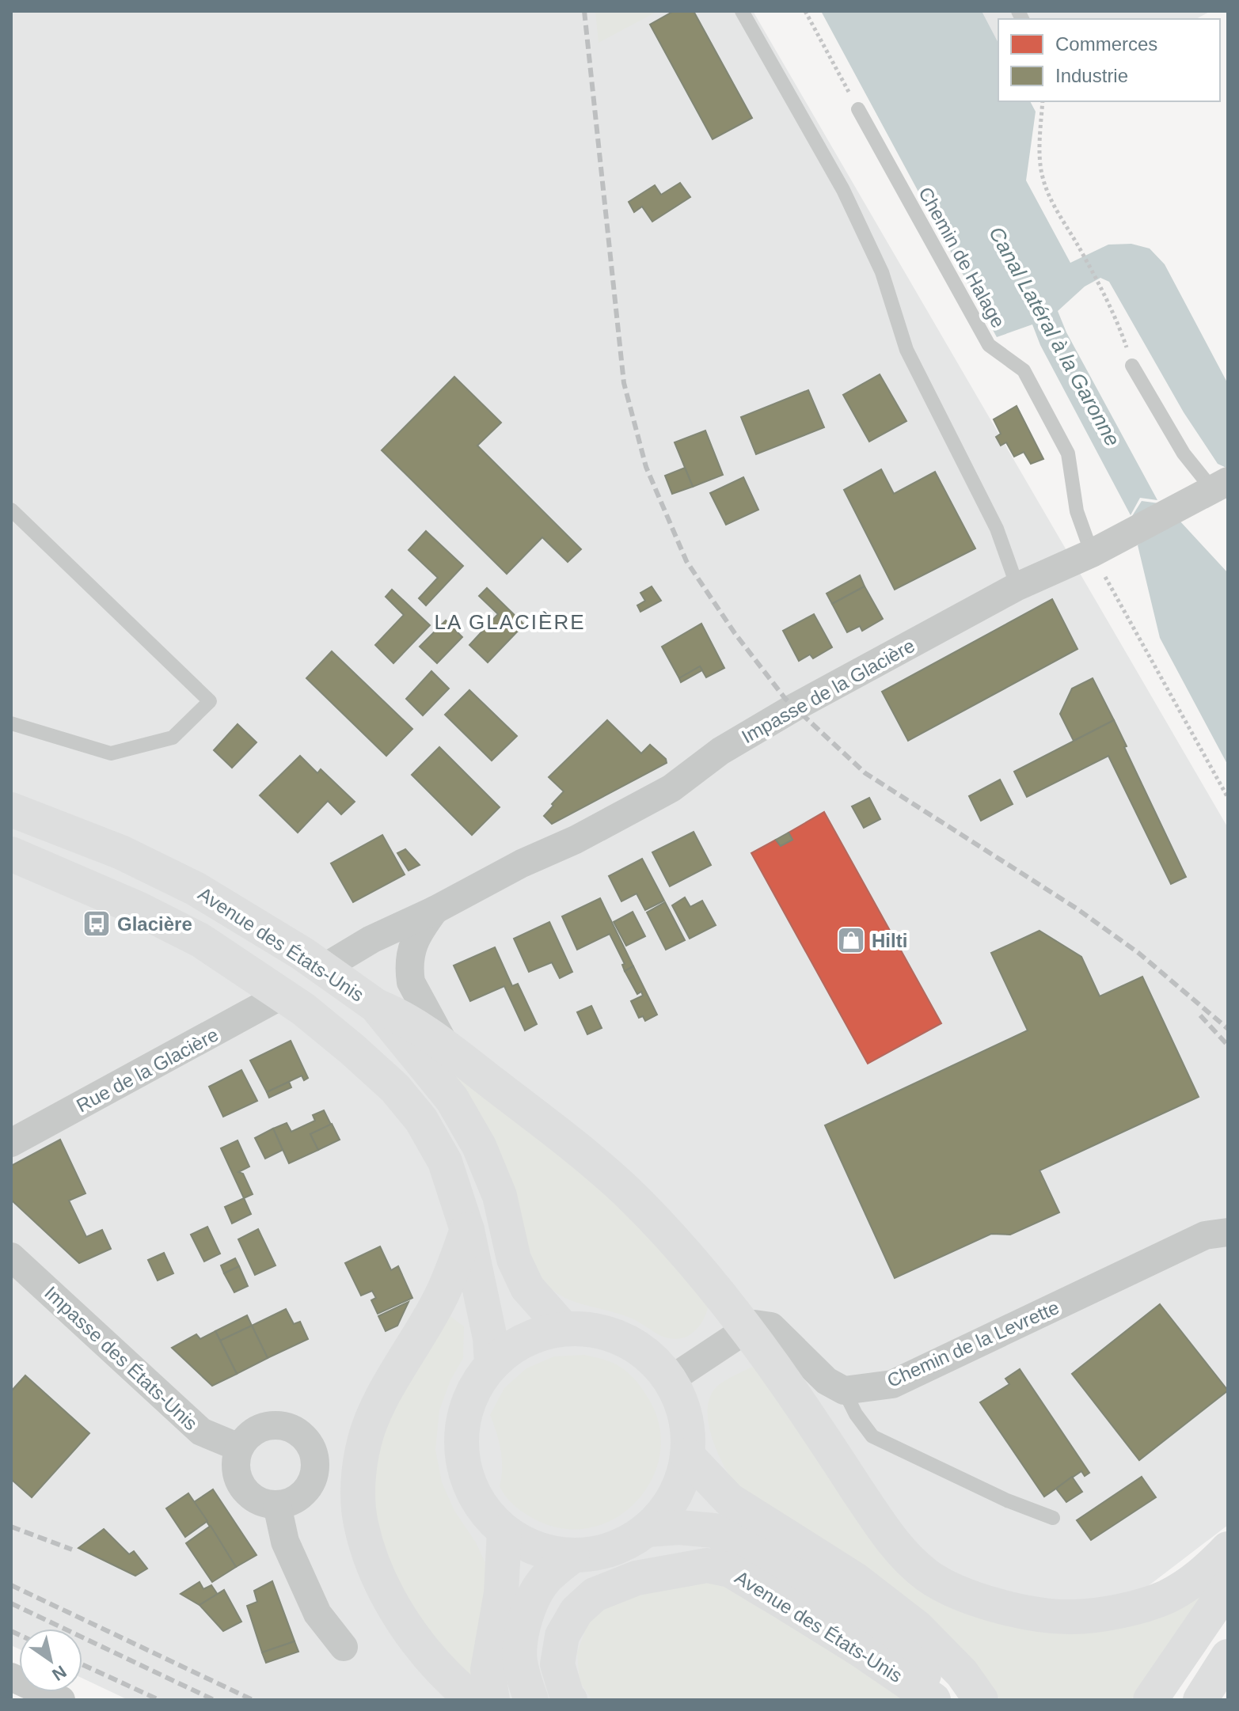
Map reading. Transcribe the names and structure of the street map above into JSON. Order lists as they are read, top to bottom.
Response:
{
  "streets": {
    "main road": ["Avenue des États-Unis"],
    "street": [
      "Impasse de la Glacière",
      "Rue de la Glacière",
      "Chemin de la Levrette",
      "Impasse des États-Unis"
    ],
    "lane": ["Chemin de Halage"]
  },
  "crossings": [
    ["Chemin de Halage", "Impasse de la Glacière"],
    ["Impasse de la Glacière", "Avenue des États-Unis"]
  ],
  "districts": ["LA GLACIÈRE"],
  "water": ["Canal Latéral à la Garonne"],
  "places": {
    "bus stop": ["Glacière"],
    "shop": ["Hilti"]
  },
  "legend": ["Commerces", "Industrie"],
  "north": "bottom right"
}
